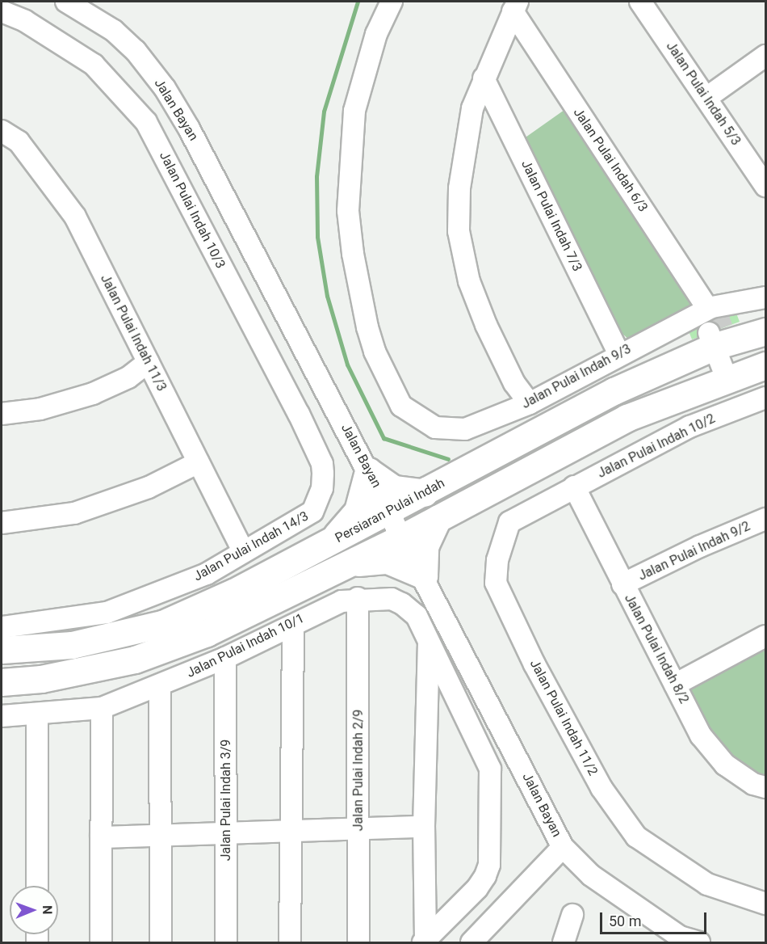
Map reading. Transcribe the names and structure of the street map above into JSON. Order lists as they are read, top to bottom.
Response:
{
  "streets": {
    "main road": ["Persiaran Pulai Indah"],
    "street": [
      "Jalan Pulai Indah 5/3",
      "Jalan Bayan",
      "Jalan Pulai Indah 6/3",
      "Jalan Pulai Indah 10/3",
      "Jalan Pulai Indah 7/3",
      "Jalan Pulai Indah 11/3",
      "Jalan Pulai Indah 9/3",
      "Jalan Pulai Indah 10/2",
      "Jalan Pulai Indah 14/3",
      "Jalan Pulai Indah 9/2",
      "Jalan Pulai Indah 10/1",
      "Jalan Pulai Indah 8/2",
      "Jalan Pulai Indah 11/2",
      "Jalan Pulai Indah 2/9",
      "Jalan Pulai Indah 3/9"
    ]
  },
  "crossings": [
    ["Jalan Bayan", "Persiaran Pulai Indah"],
    ["Jalan Pulai Indah 6/3", "Jalan Pulai Indah 9/3"],
    ["Jalan Pulai Indah 6/3", "Persiaran Pulai Indah"],
    ["Jalan Pulai Indah 10/3", "Jalan Pulai Indah 14/3"],
    ["Jalan Pulai Indah 7/3", "Jalan Pulai Indah 9/3"],
    ["Jalan Pulai Indah 11/3", "Jalan Pulai Indah 14/3"],
    ["Jalan Pulai Indah 9/3", "Persiaran Pulai Indah"],
    ["Jalan Pulai Indah 10/2", "Jalan Pulai Indah 8/2"],
    ["Jalan Pulai Indah 10/2", "Jalan Pulai Indah 11/2"],
    ["Jalan Pulai Indah 9/2", "Jalan Pulai Indah 8/2"],
    ["Jalan Pulai Indah 10/1", "Jalan Pulai Indah 2/9"],
    ["Jalan Pulai Indah 10/1", "Jalan Pulai Indah 3/9"],
    ["Jalan Pulai Indah 8/2", "Jalan Pulai Indah 11/2"]
  ],
  "scale_bar": "50 m",
  "north": "right"
}
